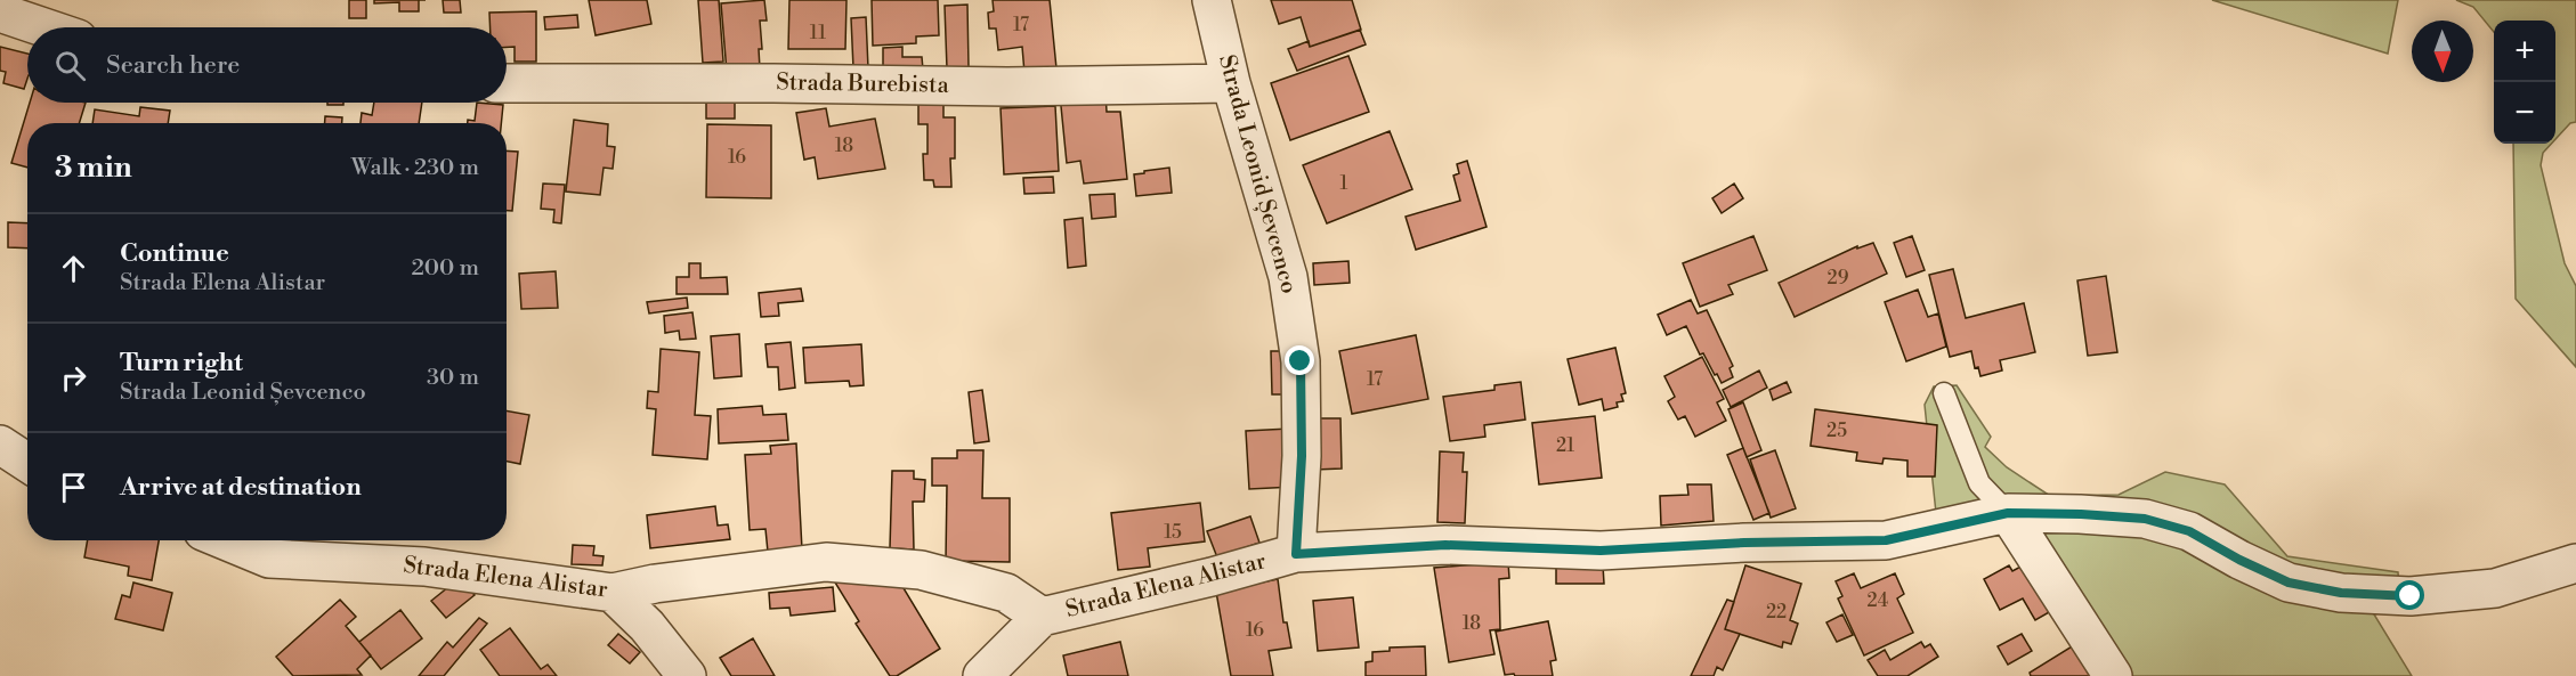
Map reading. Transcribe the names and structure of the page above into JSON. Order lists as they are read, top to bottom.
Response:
{
  "streets": {
    "street": ["Strada Burebista", "Strada Leonid Șevcenco", "Strada Elena Alistar"]
  },
  "crossings": [
    ["Strada Burebista", "Strada Leonid Șevcenco"],
    ["Strada Leonid Șevcenco", "Strada Elena Alistar"]
  ],
  "house_numbers": [
    "17",
    "11",
    "18",
    "16",
    "1",
    "29",
    "17",
    "25",
    "21",
    "15",
    "24",
    "22",
    "18",
    "16"
  ],
  "north": "bottom",
  "page": {
    "map_buttons": ["+", "−"],
    "search": "Search here",
    "heading": ["3 min", "Walk · 230 m"],
    "list": [
      ["Continue", "Strada Elena Alistar", "200 m"],
      ["Turn right", "Strada Leonid Șevcenco", "30 m"],
      "Arrive at destination"
    ]
  }
}
